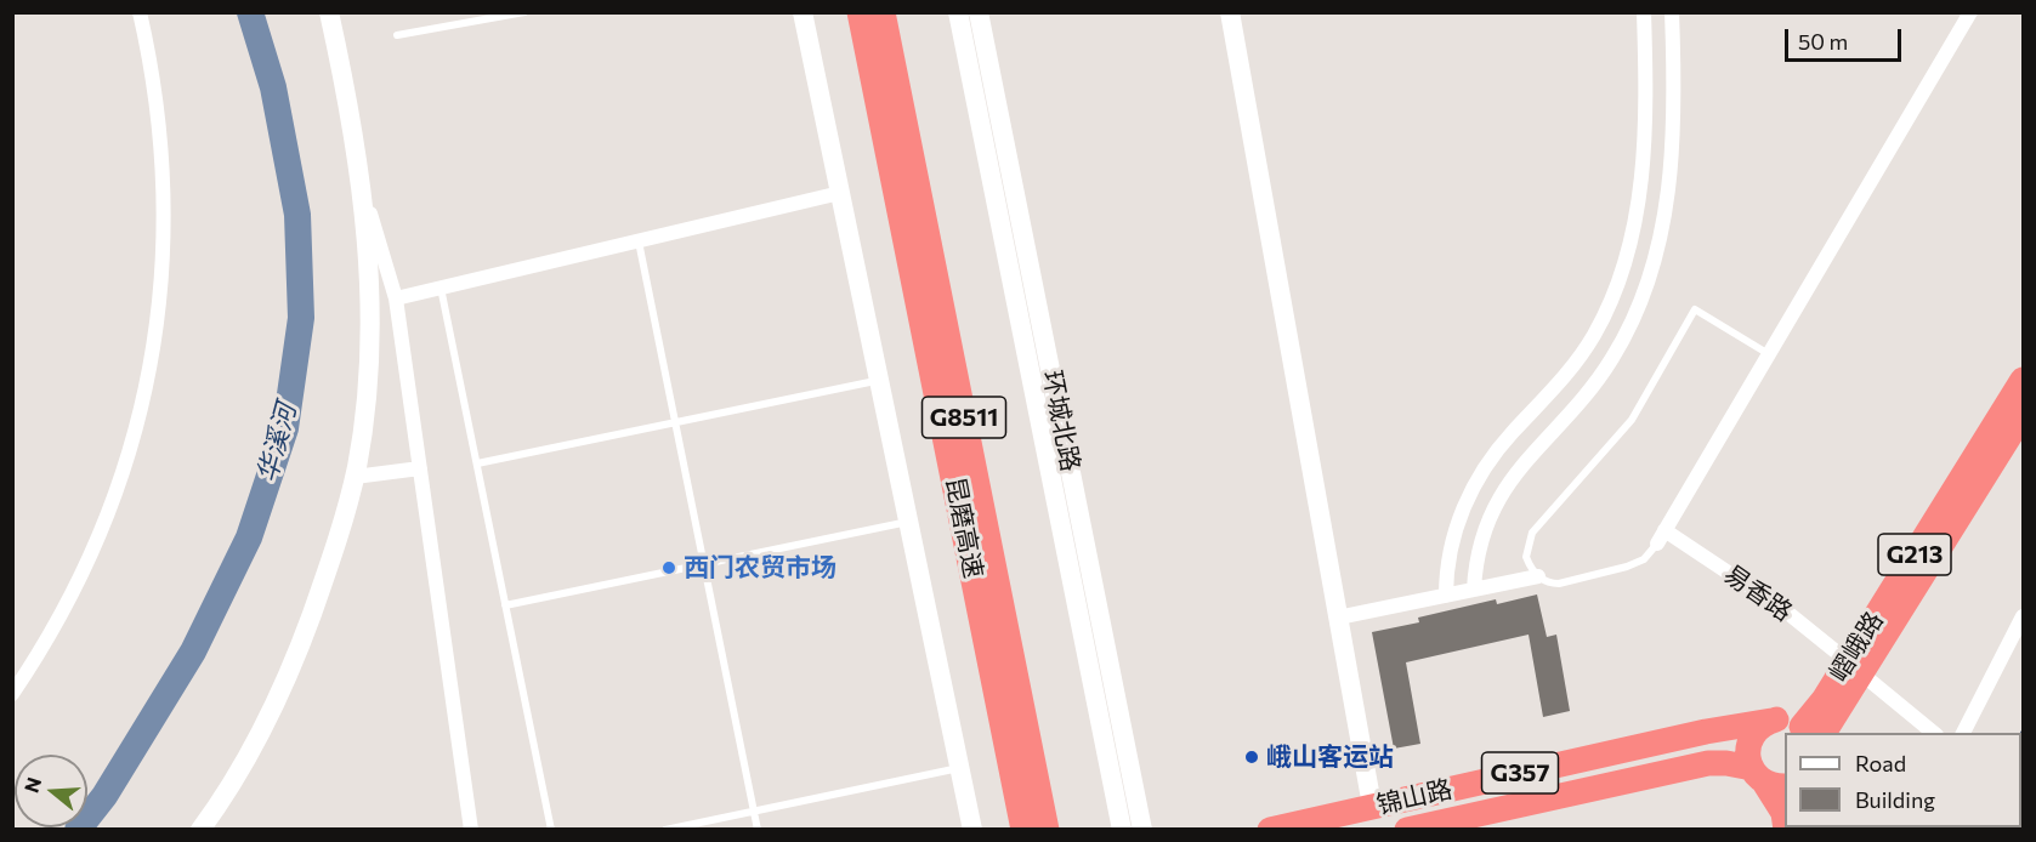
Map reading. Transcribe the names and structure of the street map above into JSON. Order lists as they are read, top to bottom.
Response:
{
  "streets": {
    "highway": [
      "G8511",
      "昆磨高速",
      "G213",
      "嶍峨路",
      "G357",
      "锦山路"
    ],
    "street": ["环城北路", "易香路"]
  },
  "crossings": [
    ["易香路", "嶍峨路"],
    ["嶍峨路", "G357"],
    ["G357", "锦山路"]
  ],
  "water": ["华溪河"],
  "places": ["西门农贸市场", "峨山客运站"],
  "legend": ["Road", "Building"],
  "scale_bar": "50 m",
  "north": "left"
}
